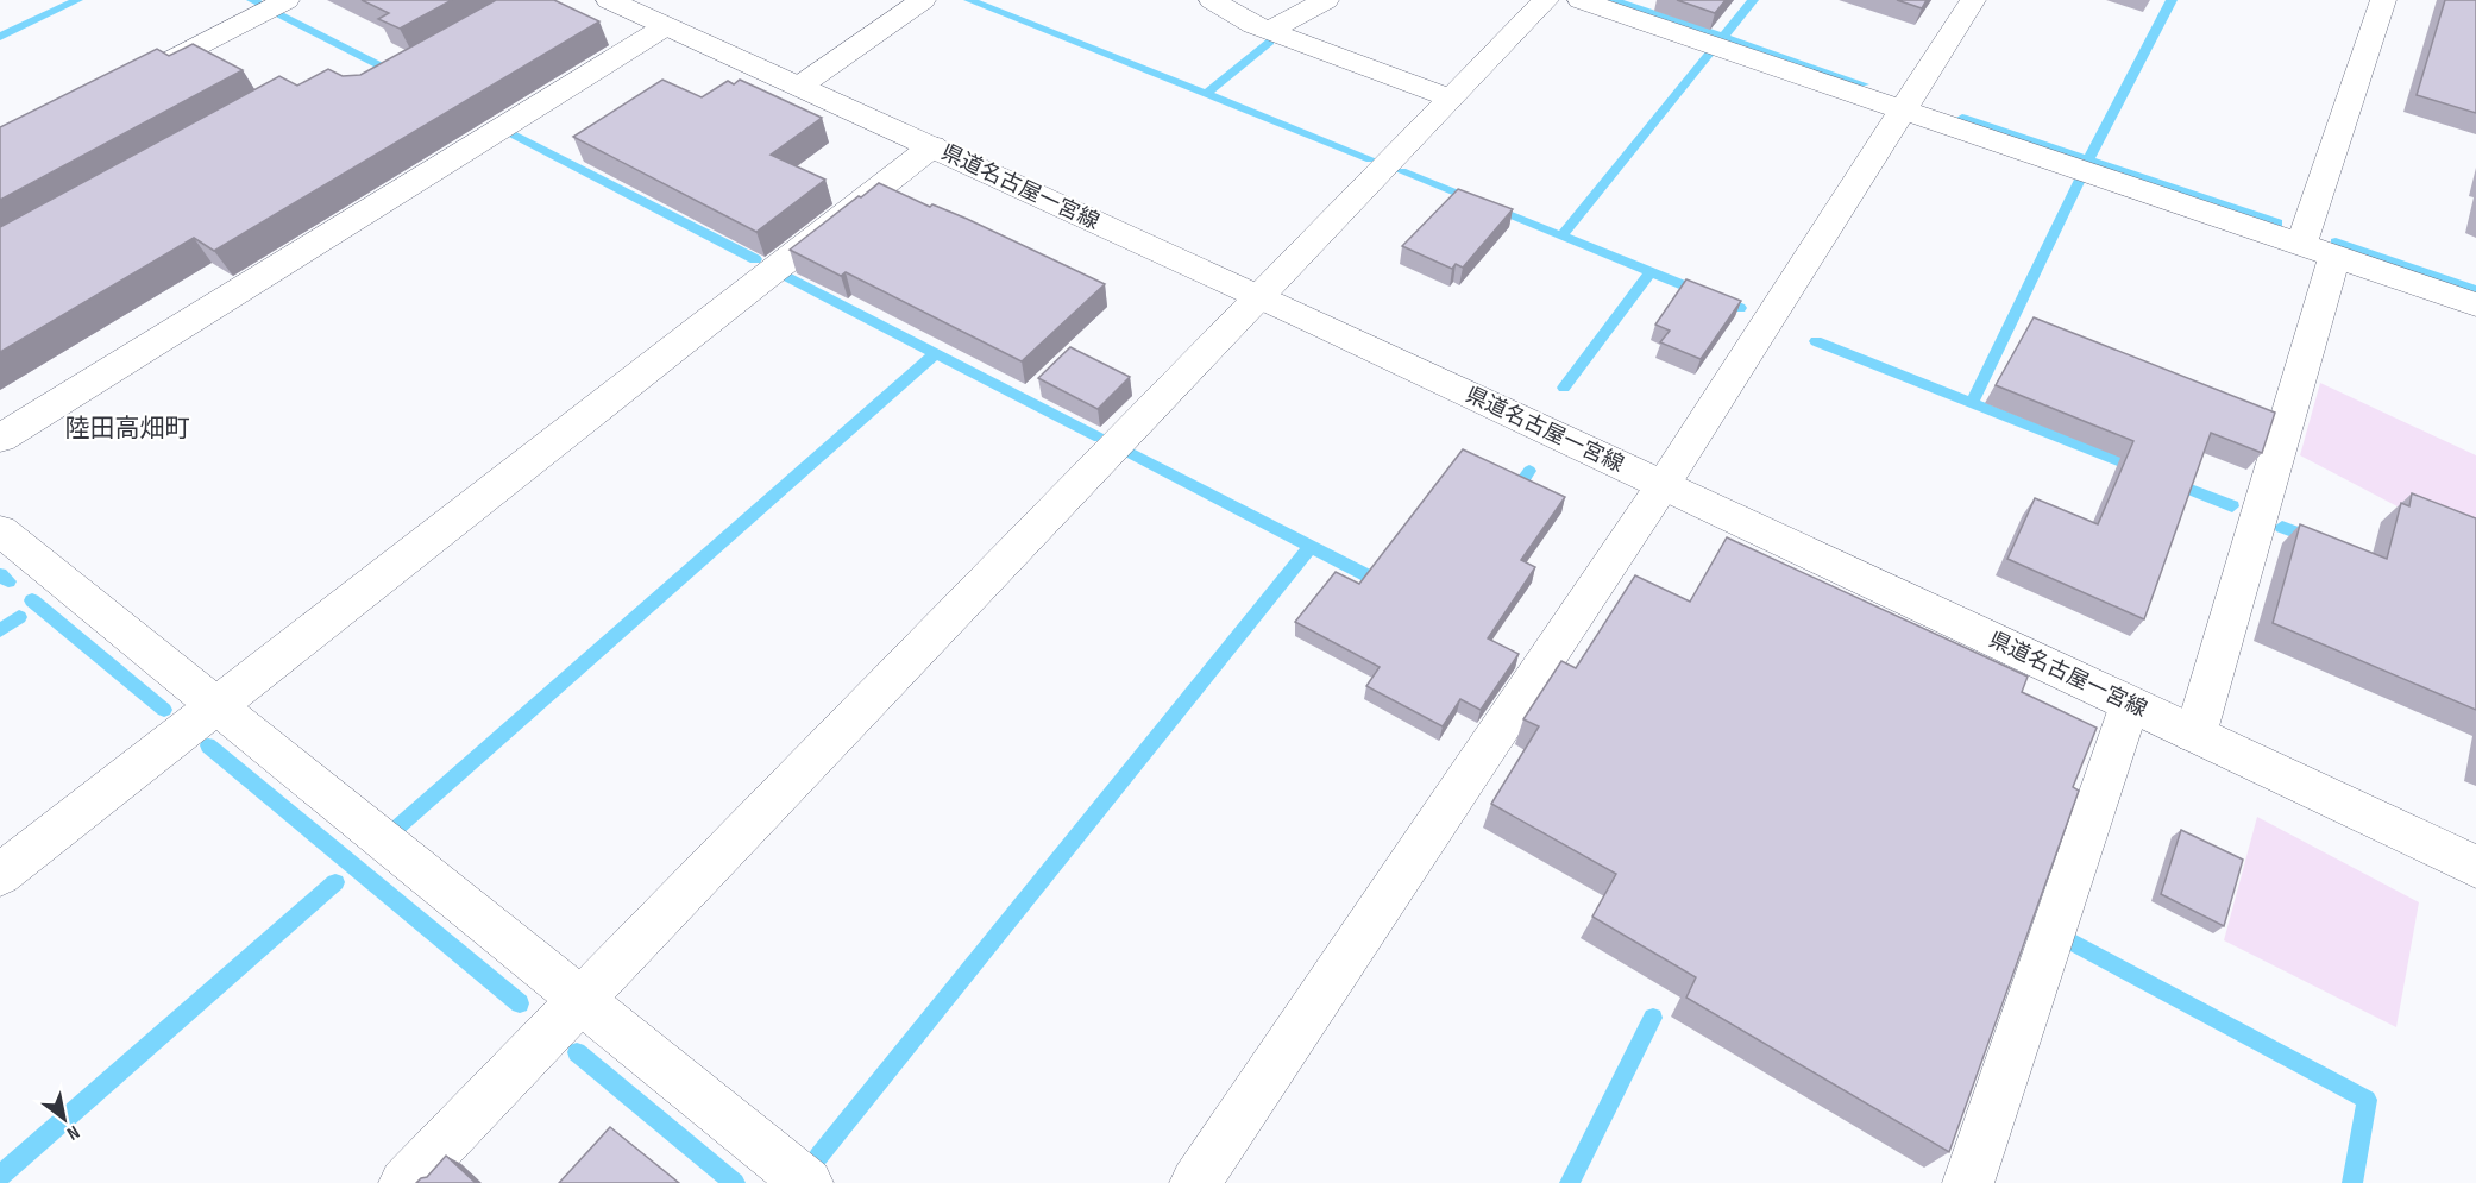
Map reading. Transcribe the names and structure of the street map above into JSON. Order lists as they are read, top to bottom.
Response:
{
  "streets": {
    "street": ["県道名古屋一宮線"]
  },
  "districts": ["陸田高畑町"],
  "north": "bottom right"
}
